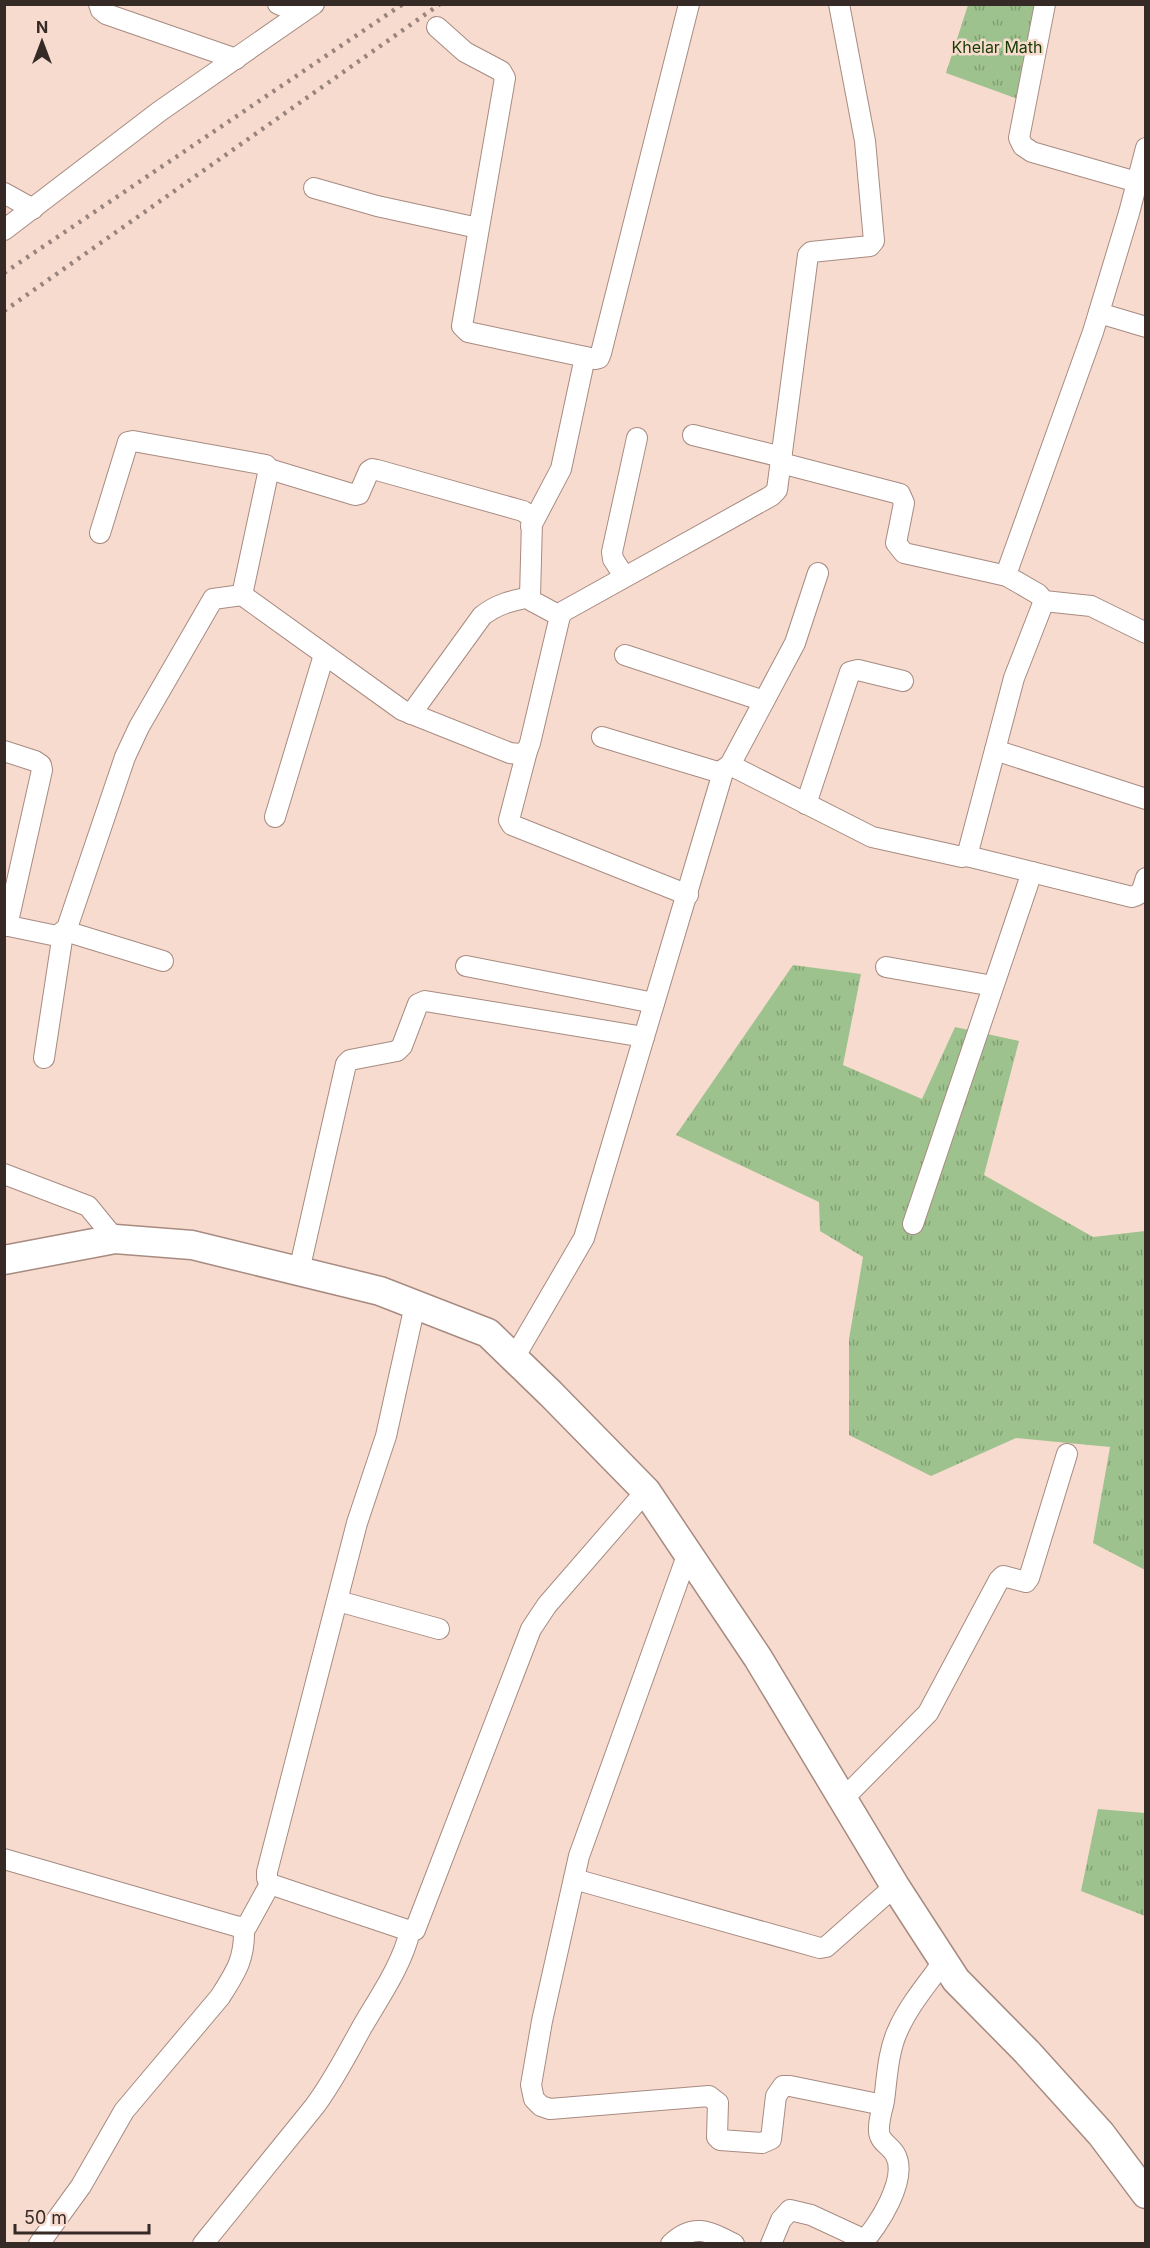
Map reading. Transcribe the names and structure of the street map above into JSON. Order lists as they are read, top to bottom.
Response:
{
  "parks": ["Khelar Math"],
  "scale_bar": "50 m",
  "north": "top"
}
